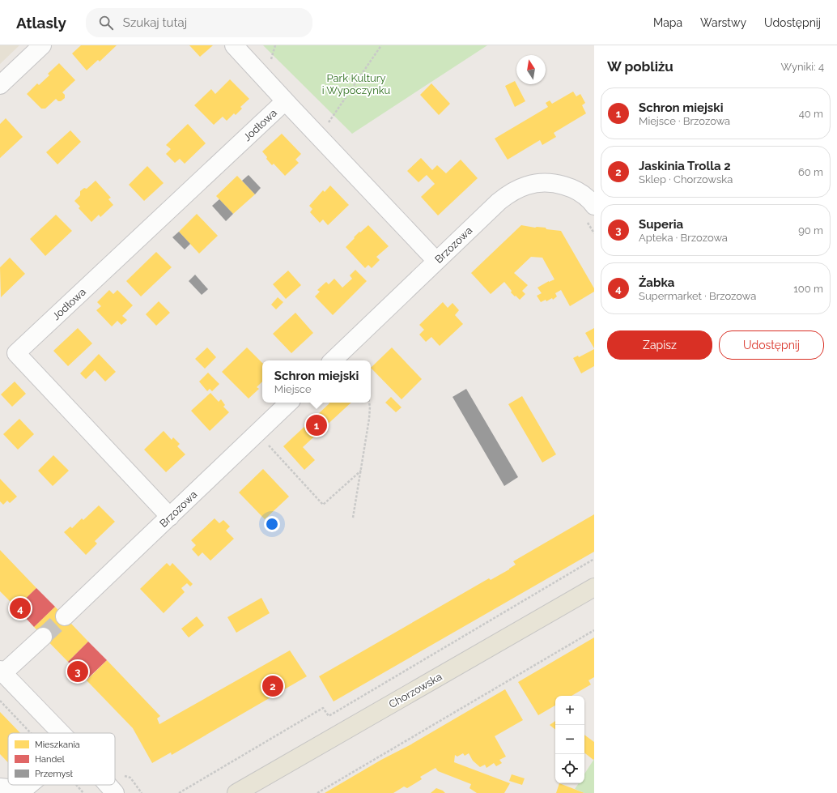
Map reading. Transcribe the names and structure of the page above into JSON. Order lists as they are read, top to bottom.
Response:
{
  "streets": {
    "main road": ["Chorzowska"],
    "street": ["Jodłowa", "Brzozowa"]
  },
  "crossings": [
    ["Jodłowa", "Brzozowa"]
  ],
  "parks": ["Park Kultury i Wypoczynku"],
  "legend": ["Mieszkania", "Handel", "Przemysł"],
  "north": "top",
  "page": {
    "header": "Atlasly",
    "search": "Szukaj tutaj",
    "nav": ["Mapa", "Warstwy", "Udostępnij"],
    "heading": ["W pobliżu", "Wyniki: 4"],
    "list": [
      {
        "mark": "1",
        "name": "Schron miejski",
        "note": "Miejsce · Brzozowa",
        "value": "40 m"
      },
      {
        "mark": "2",
        "name": "Jaskinia Trolla 2",
        "note": "Sklep · Chorzowska",
        "value": "60 m"
      },
      {
        "mark": "3",
        "name": "Superia",
        "note": "Apteka · Brzozowa",
        "value": "90 m"
      },
      {
        "mark": "4",
        "name": "Żabka",
        "note": "Supermarket · Brzozowa",
        "value": "100 m"
      }
    ],
    "buttons": ["Zapisz", "Udostępnij"],
    "popup": ["Schron miejski", "Miejsce"],
    "pins": [
      "1",
      "4",
      "3",
      "2"
    ],
    "map_buttons": ["+", "−"]
  }
}
